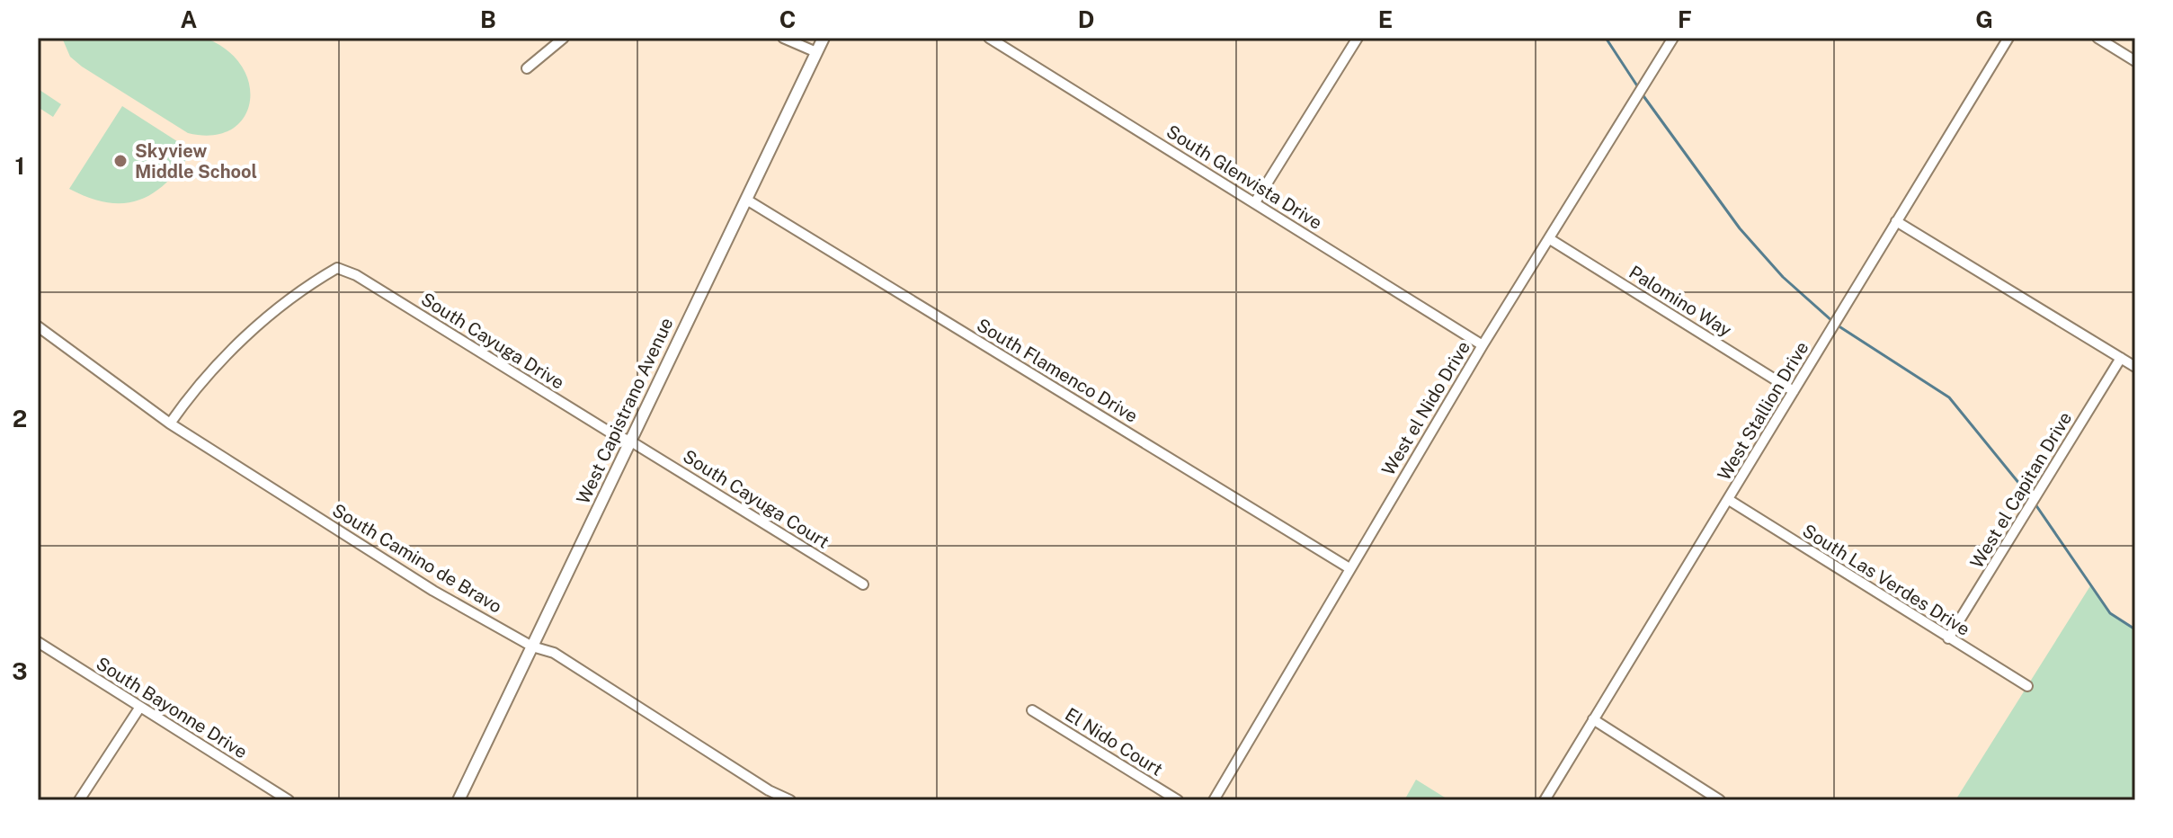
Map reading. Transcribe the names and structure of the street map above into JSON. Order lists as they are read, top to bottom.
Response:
{
  "streets": {
    "street": [
      "South Glenvista Drive",
      "Palomino Way",
      "South Cayuga Drive",
      "South Flamenco Drive",
      "West el Nido Drive",
      "West Capistrano Avenue",
      "West Stallion Drive",
      "West el Capitan Drive",
      "South Cayuga Court",
      "South Camino de Bravo",
      "South Las Verdes Drive",
      "South Bayonne Drive",
      "El Nido Court"
    ]
  },
  "crossings": [
    ["South Glenvista Drive", "West el Nido Drive"],
    ["Palomino Way", "West el Nido Drive"],
    ["Palomino Way", "West Stallion Drive"],
    ["South Cayuga Drive", "West Capistrano Avenue"],
    ["South Cayuga Drive", "South Cayuga Court"],
    ["South Cayuga Drive", "South Camino de Bravo"],
    ["South Flamenco Drive", "West el Nido Drive"],
    ["South Flamenco Drive", "West Capistrano Avenue"],
    ["West Capistrano Avenue", "South Cayuga Court"],
    ["West Capistrano Avenue", "South Camino de Bravo"],
    ["West Stallion Drive", "South Las Verdes Drive"],
    ["West el Capitan Drive", "South Las Verdes Drive"]
  ],
  "places": ["Skyview Middle School"],
  "grid": {
    "columns": [
      "A",
      "B",
      "C",
      "D",
      "E",
      "F",
      "G"
    ],
    "rows": ["1", "2", "3"]
  }
}
